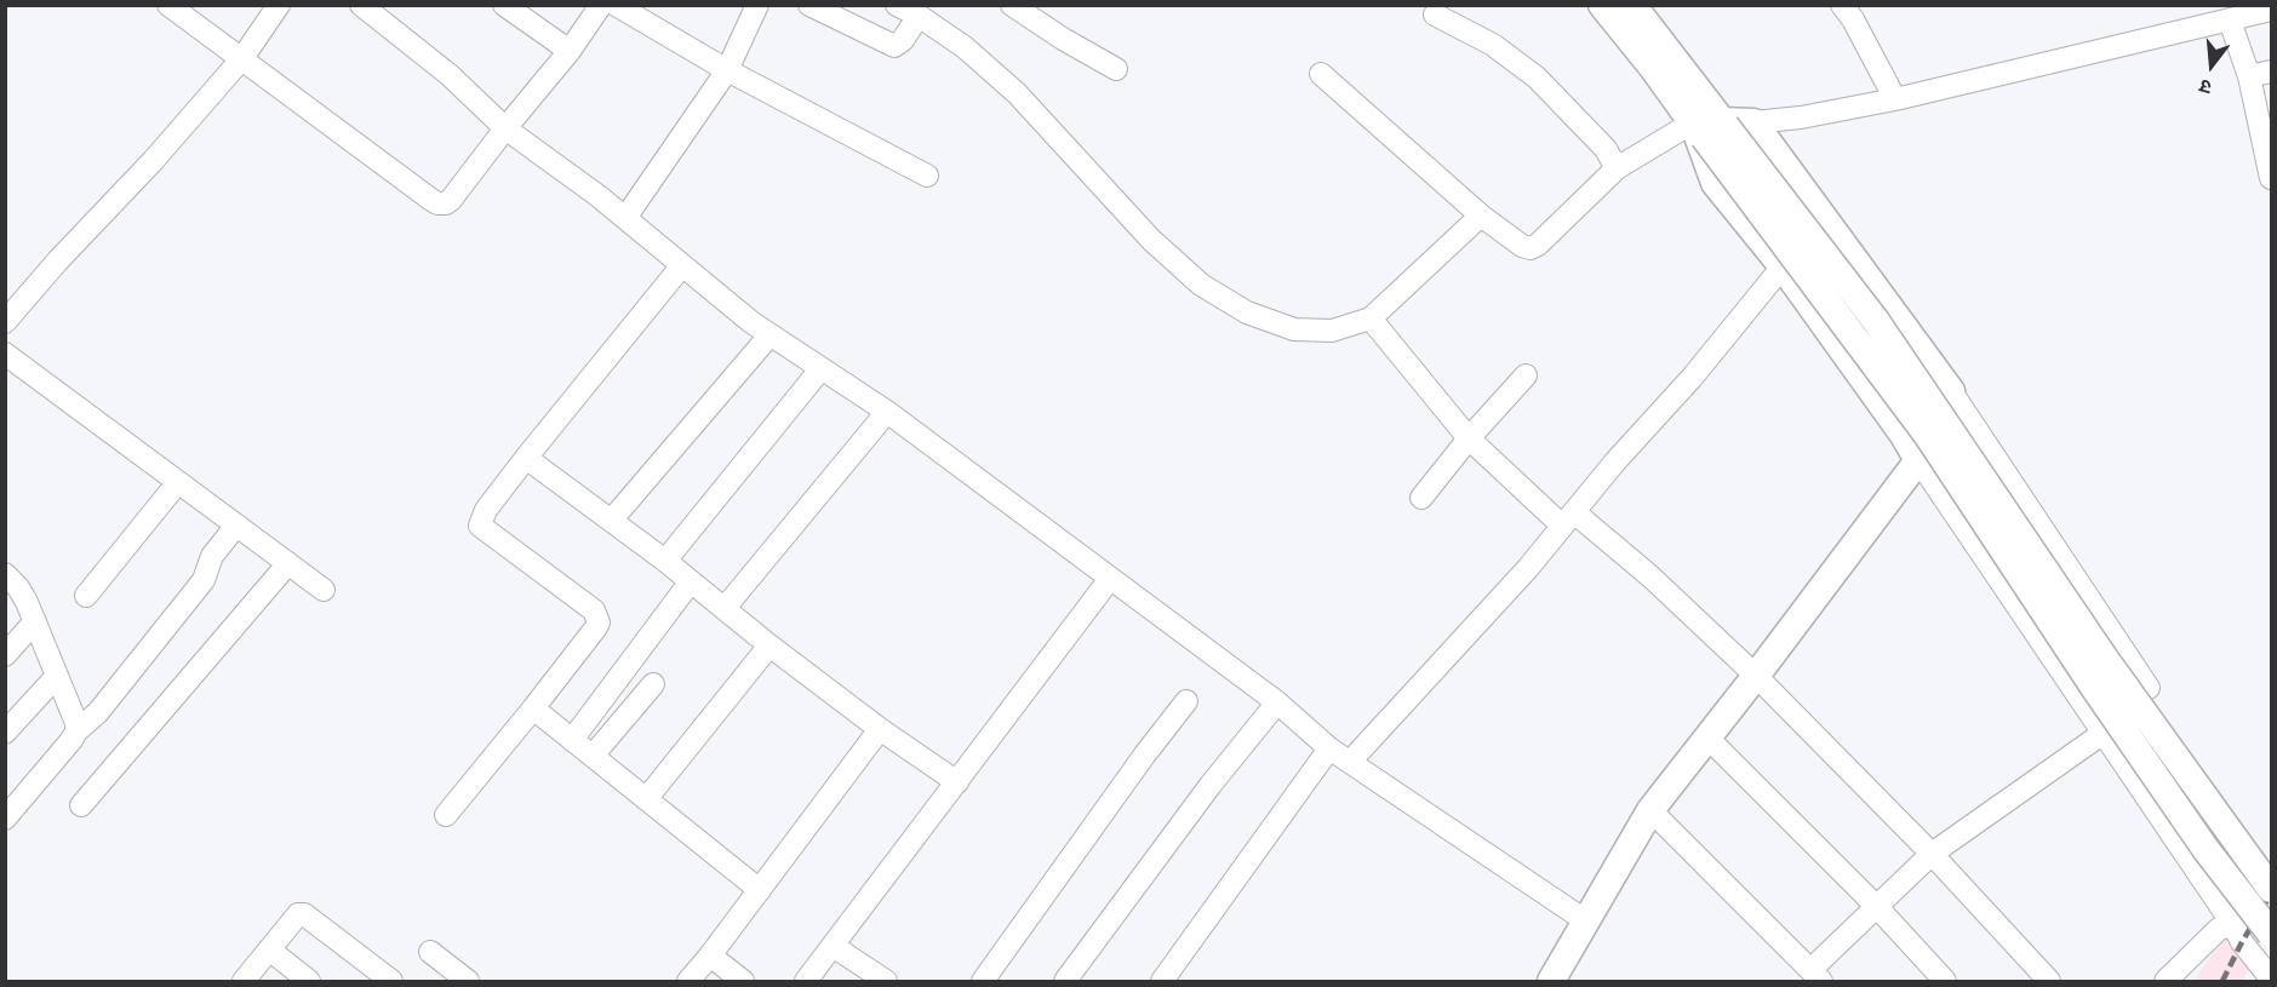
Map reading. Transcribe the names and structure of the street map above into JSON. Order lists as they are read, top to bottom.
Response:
{
  "north": "bottom"
}
